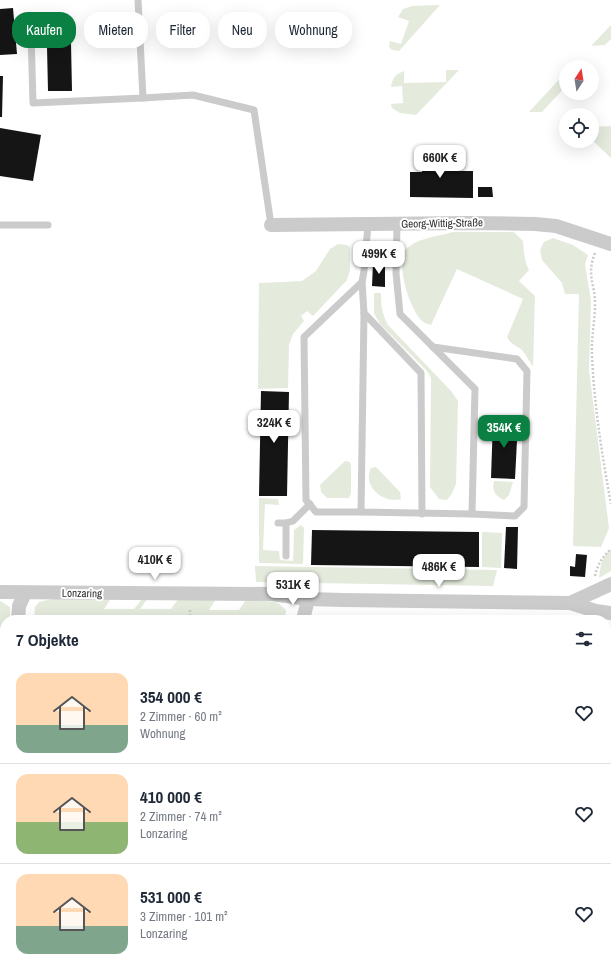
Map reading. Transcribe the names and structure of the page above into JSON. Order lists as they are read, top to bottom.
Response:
{
  "streets": {
    "street": ["Georg-Wittig-Straße", "Lonzaring"]
  },
  "north": "top",
  "page": {
    "chip": [
      "Kaufen",
      "Mieten",
      "Filter",
      "Neu",
      "Wohnung"
    ],
    "price": [
      "660K €",
      "499K €",
      "324K €",
      "354K €",
      "410K €",
      "486K €",
      "531K €"
    ],
    "heading": "7 Objekte",
    "list": [
      {
        "name": "354 000 €",
        "note": "2 Zimmer · 60 m² · Wohnung"
      },
      {
        "name": "410 000 €",
        "note": "2 Zimmer · 74 m² · Lonzaring"
      },
      {
        "name": "531 000 €",
        "note": "3 Zimmer · 101 m² · Lonzaring"
      }
    ]
  }
}
